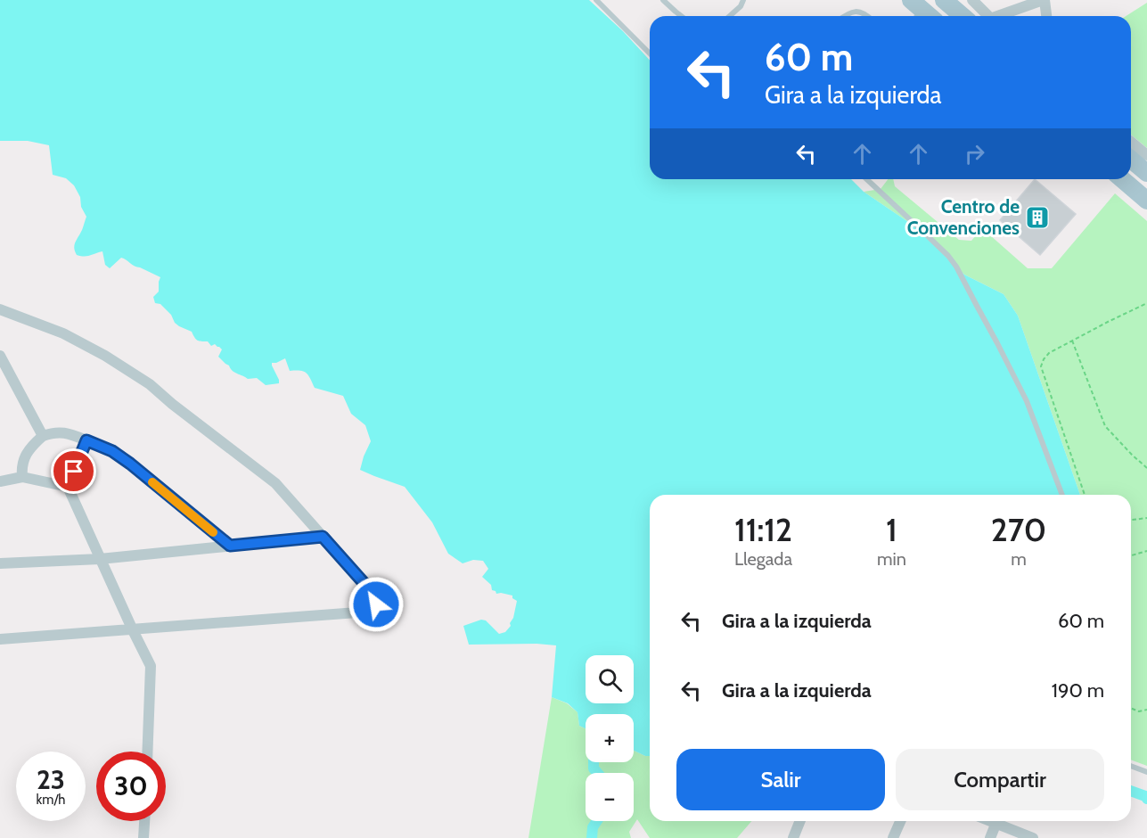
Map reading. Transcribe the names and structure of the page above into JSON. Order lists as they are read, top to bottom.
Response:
{
  "places": {
    "building": ["Centro de Convenciones"]
  },
  "page": {
    "turn": ["60 m", "Gira a la izquierda"],
    "eta": [
      "11:12",
      "Llegada",
      "1",
      "min",
      "270",
      "m"
    ],
    "list": [
      {
        "name": "Gira a la izquierda",
        "value": "60 m"
      },
      {
        "name": "Gira a la izquierda",
        "value": "190 m"
      }
    ],
    "map_buttons": ["+", "−"],
    "buttons": ["Salir", "Compartir"],
    "speed": "23 km/h",
    "limit": "30"
  }
}
